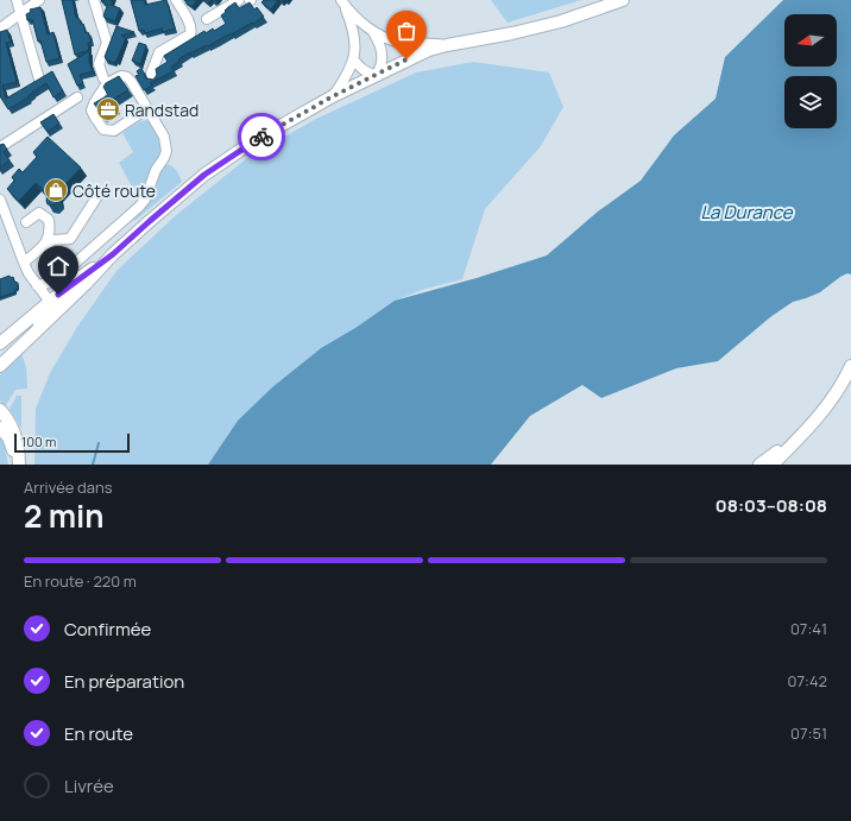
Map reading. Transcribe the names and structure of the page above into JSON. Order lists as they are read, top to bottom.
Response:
{
  "water": ["La Durance"],
  "places": {
    "office": ["Randstad"],
    "shop": ["Côté route"]
  },
  "scale_bar": "100 m",
  "north": "left",
  "page": {
    "scale": "100 m",
    "heading": ["2 min", "Arrivée dans", "08:03–08:08"],
    "bar": "En route · 220 m",
    "list": [
      ["Confirmée", "07:41"],
      ["En préparation", "07:42"],
      ["En route", "07:51"],
      "Livrée"
    ]
  }
}
